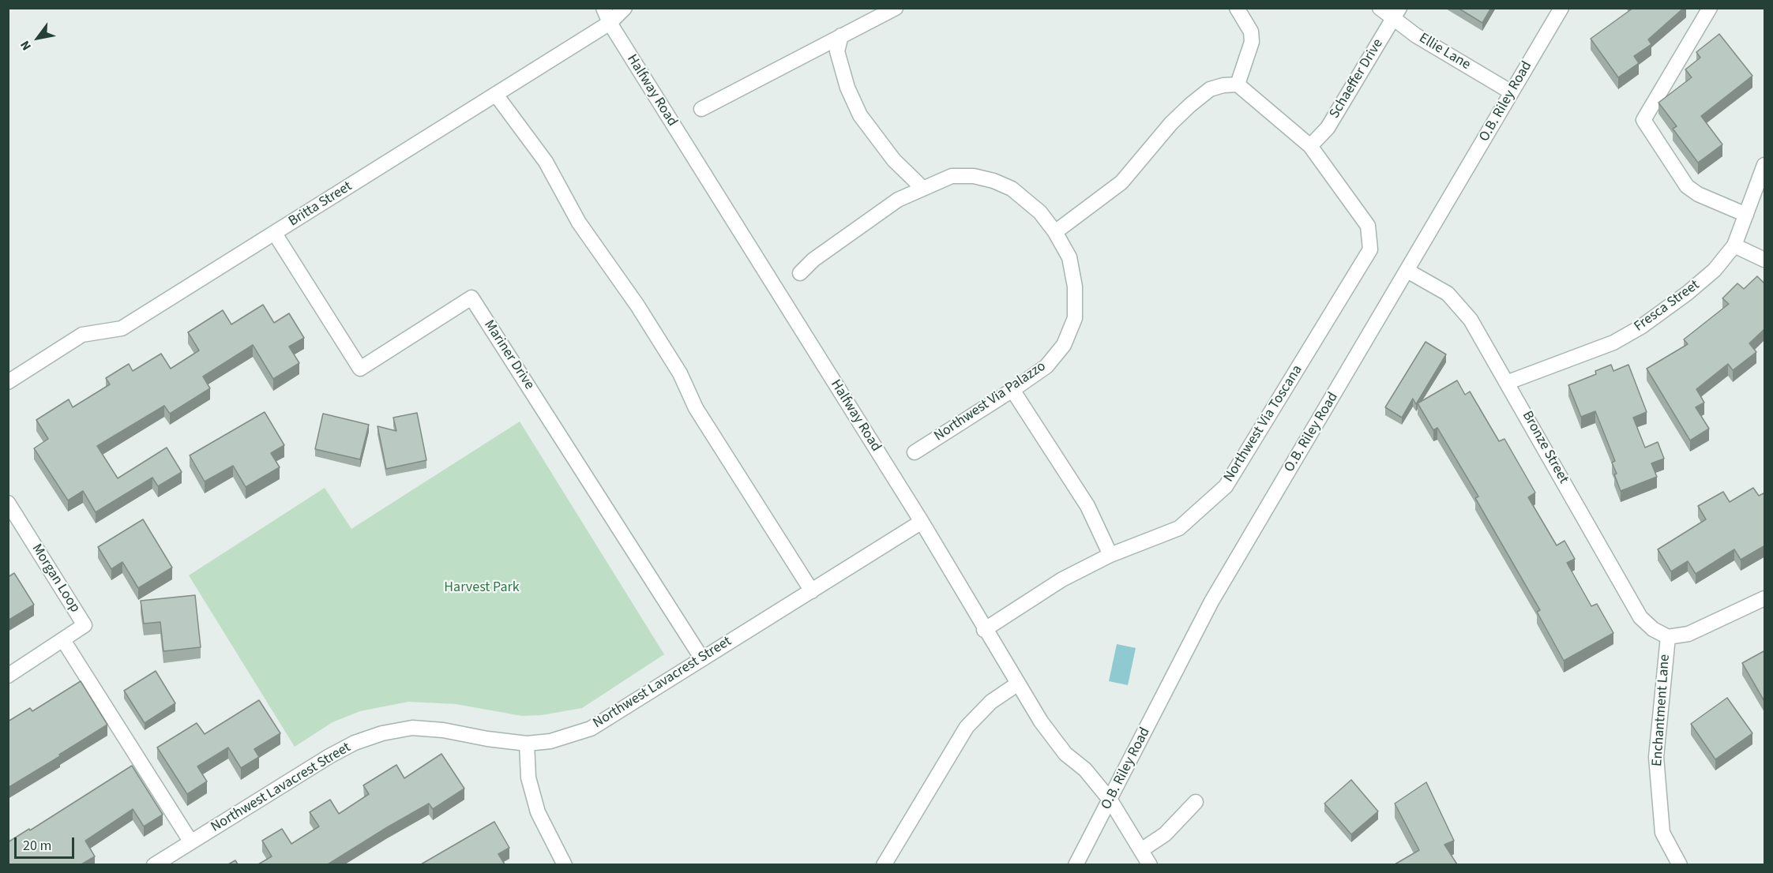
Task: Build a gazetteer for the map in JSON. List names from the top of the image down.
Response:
{
  "streets": {
    "street": [
      "Ellie Lane",
      "Schaeffer Drive",
      "Halfway Road",
      "O.B. Riley Road",
      "Britta Street",
      "Fresca Street",
      "Mariner Drive",
      "Northwest Via Palazzo",
      "Northwest Via Toscana",
      "Bronze Street",
      "Morgan Loop",
      "Northwest Lavacrest Street",
      "Enchantment Lane"
    ]
  },
  "crossings": [
    ["Ellie Lane", "Schaeffer Drive"],
    ["Ellie Lane", "O.B. Riley Road"],
    ["Schaeffer Drive", "Northwest Via Toscana"],
    ["Halfway Road", "O.B. Riley Road"],
    ["Halfway Road", "Britta Street"],
    ["Halfway Road", "Northwest Via Toscana"],
    ["Halfway Road", "Northwest Lavacrest Street"],
    ["O.B. Riley Road", "Bronze Street"],
    ["Britta Street", "Mariner Drive"],
    ["Fresca Street", "Bronze Street"],
    ["Mariner Drive", "Northwest Lavacrest Street"],
    ["Bronze Street", "Enchantment Lane"]
  ],
  "parks": ["Harvest Park"],
  "scale_bar": "20 m",
  "north": "bottom left"
}
